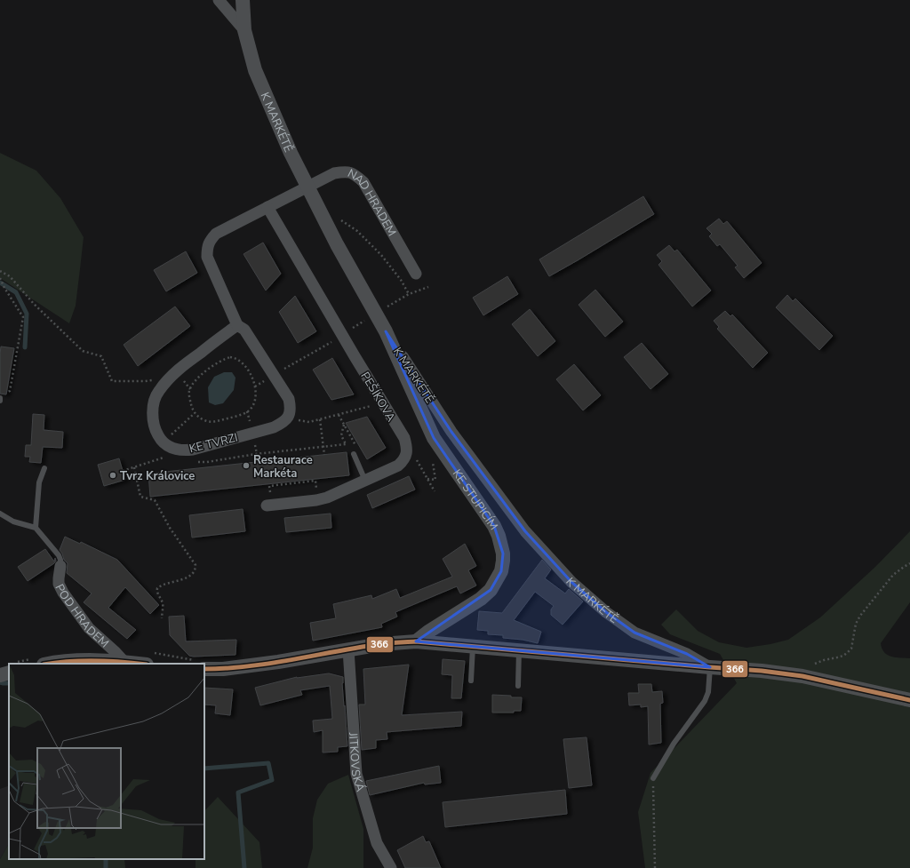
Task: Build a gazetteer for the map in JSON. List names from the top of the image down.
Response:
{
  "streets": {
    "street": [
      "K MARKÉTĚ",
      "NAD HRADEM",
      "PEŠÍKOVA",
      "KE TVRZI",
      "KE STUPICÍM",
      "POD HRADEM",
      "JITKOVSKÁ"
    ]
  },
  "crossings": [
    ["K MARKÉTĚ", "NAD HRADEM"],
    ["K MARKÉTĚ", "KE STUPICÍM"]
  ],
  "places": ["Restaurace Markéta", "Tvrz Královice"],
  "lines": ["transit line 366"]
}
